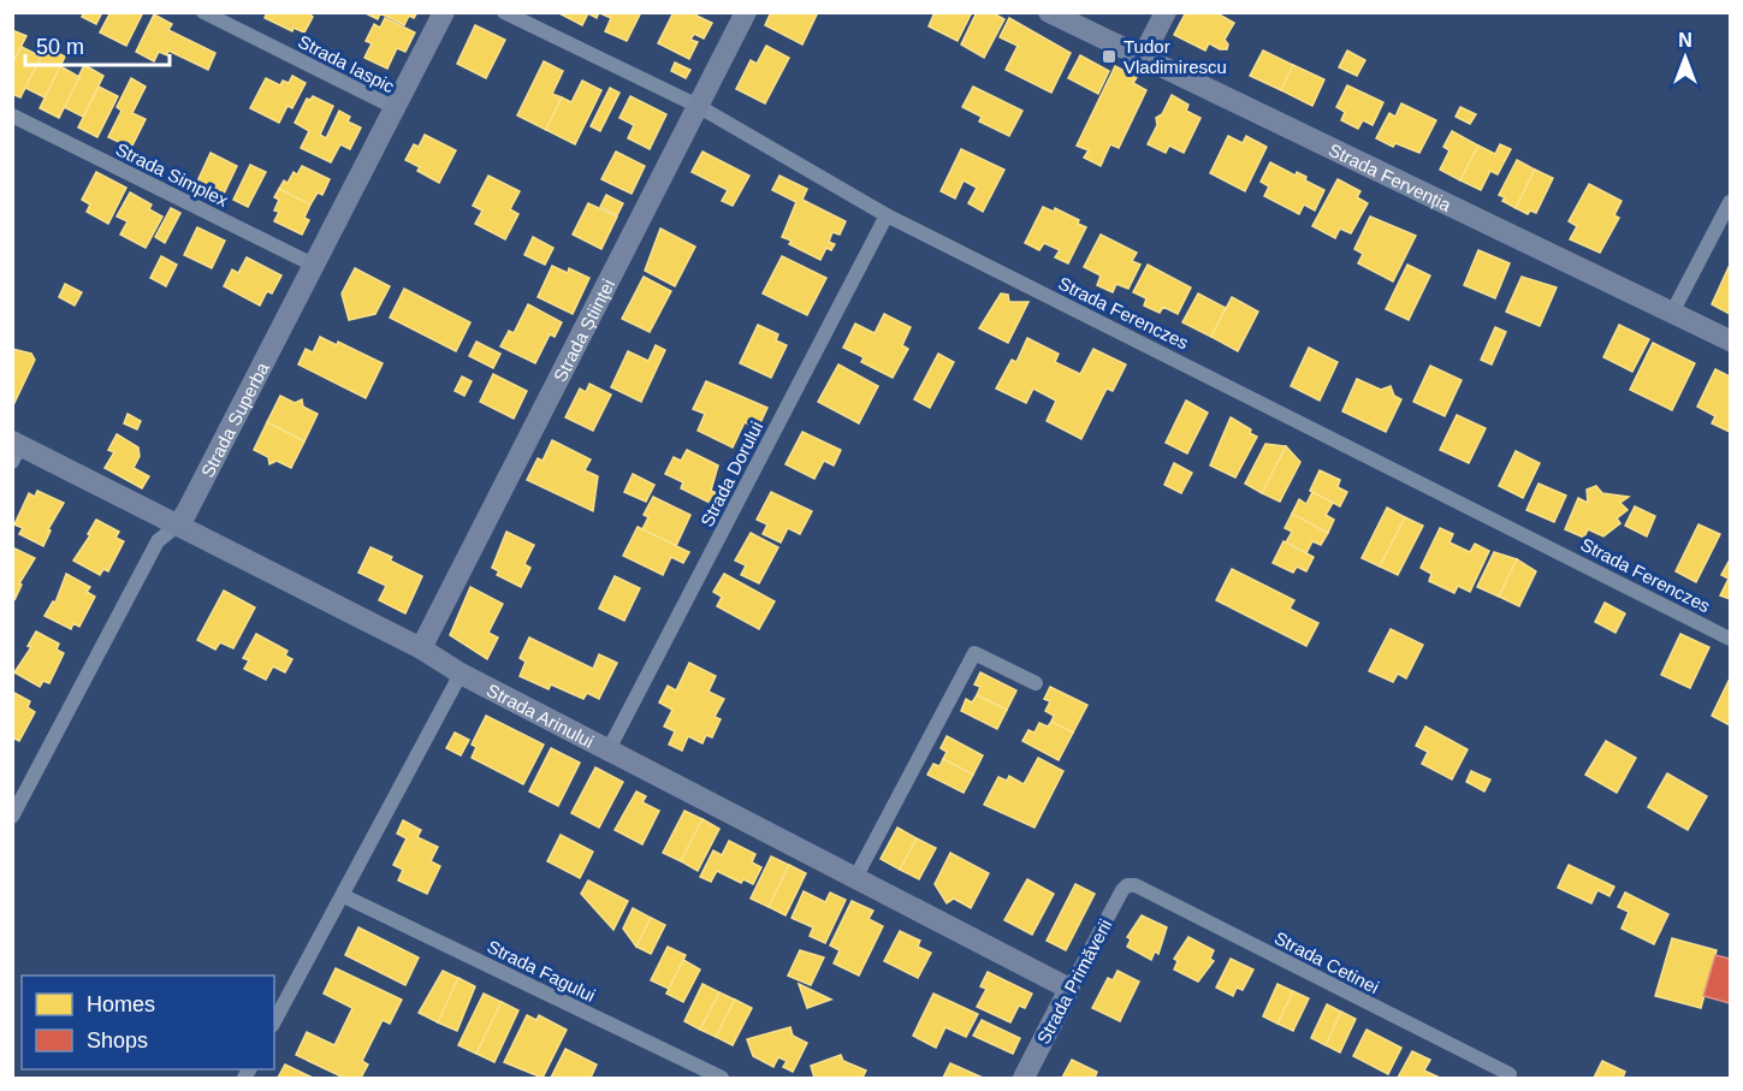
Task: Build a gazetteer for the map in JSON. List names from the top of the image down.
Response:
{
  "streets": {
    "street": [
      "Strada Iaspic",
      "Strada Simplex",
      "Strada Fervenția",
      "Strada Ferenczes",
      "Strada Științei",
      "Strada Superba",
      "Strada Dorului",
      "Strada Arinului",
      "Strada Cetinei",
      "Strada Fagului",
      "Strada Primăverii"
    ]
  },
  "crossings": [
    ["Strada Iaspic", "Strada Superba"],
    ["Strada Simplex", "Strada Superba"],
    ["Strada Ferenczes", "Strada Științei"],
    ["Strada Ferenczes", "Strada Dorului"],
    ["Strada Științei", "Strada Arinului"],
    ["Strada Superba", "Strada Arinului"],
    ["Strada Dorului", "Strada Arinului"],
    ["Strada Arinului", "Strada Primăverii"],
    ["Strada Cetinei", "Strada Primăverii"]
  ],
  "places": {
    "transit": ["Tudor Vladimirescu"]
  },
  "legend": ["Homes", "Shops"],
  "scale_bar": "50 m",
  "north": "top"
}
